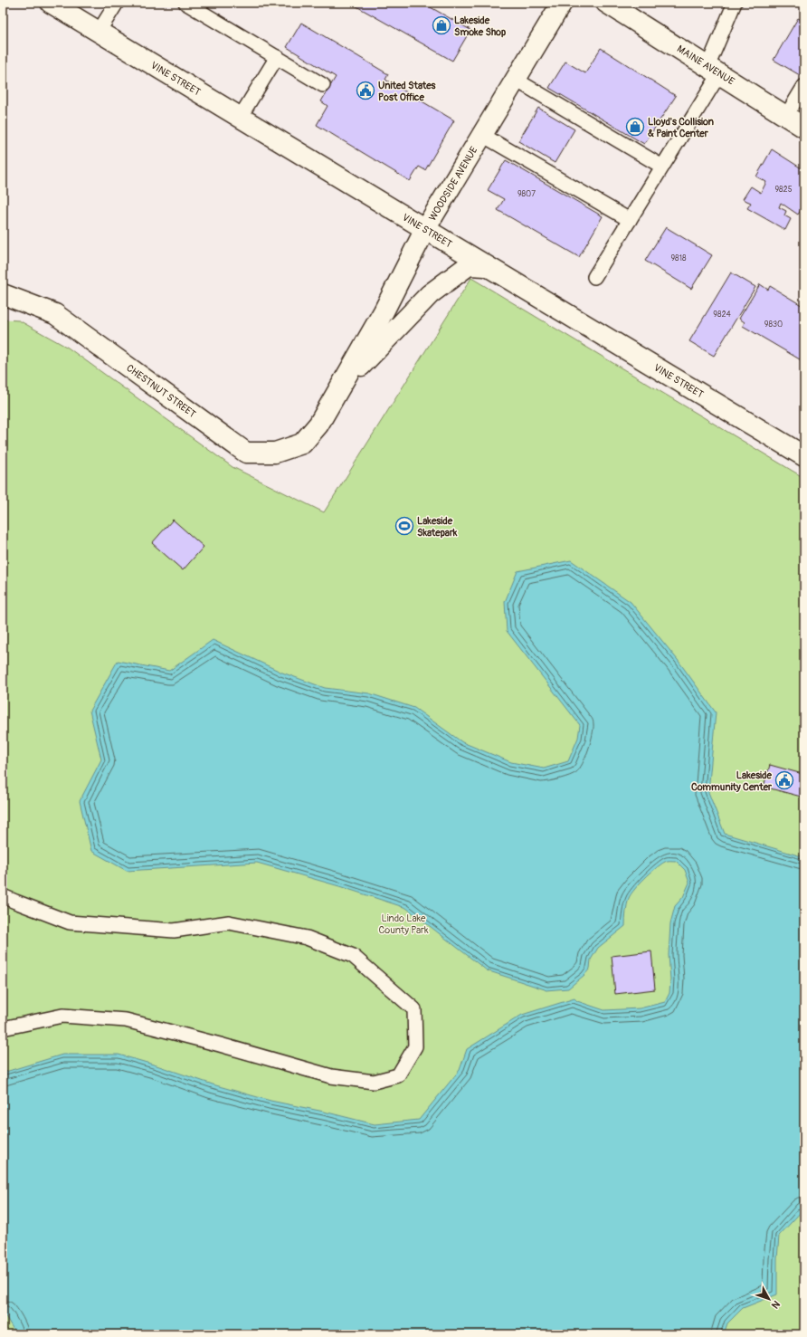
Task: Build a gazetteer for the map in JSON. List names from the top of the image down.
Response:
{
  "streets": {
    "street": [
      "MAINE AVENUE",
      "VINE STREET",
      "WOODSIDE AVENUE",
      "CHESTNUT STREET"
    ]
  },
  "crossings": [
    ["VINE STREET", "WOODSIDE AVENUE"],
    ["WOODSIDE AVENUE", "CHESTNUT STREET"]
  ],
  "parks": ["Lindo Lake County Park"],
  "places": {
    "shop": ["Lakeside Smoke Shop", "Lloyd's Collision & Paint Center"],
    "public building": ["United States Post Office", "Lakeside Community Center"],
    "sports": ["Lakeside Skatepark"]
  },
  "house_numbers": [
    "9825",
    "9807",
    "9818",
    "9824",
    "9830"
  ],
  "north": "bottom right"
}
